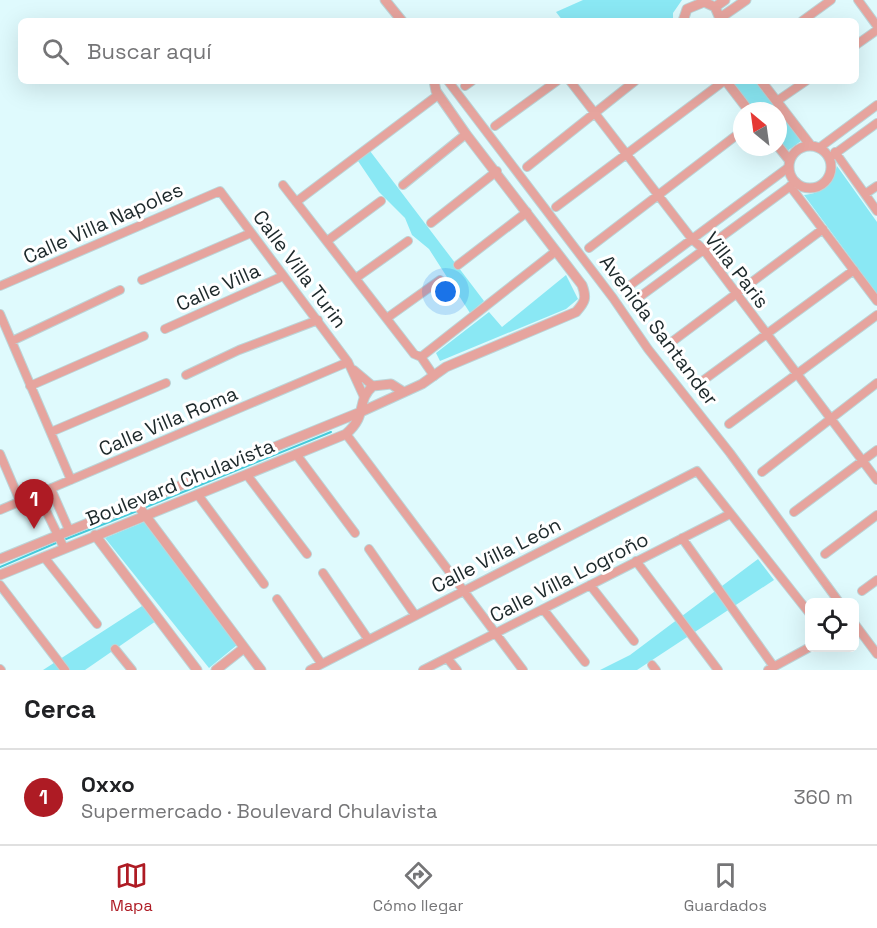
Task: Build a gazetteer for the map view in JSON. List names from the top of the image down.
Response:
{
  "streets": {
    "street": [
      "Calle Villa Napoles",
      "Calle Villa Turin",
      "Villa Paris",
      "Calle Villa",
      "Avenida Santander",
      "Calle Villa Roma",
      "Boulevard Chulavista",
      "Calle Villa León",
      "Calle Villa Logroño"
    ]
  },
  "crossings": [
    ["Calle Villa Napoles", "Calle Villa Turin"],
    ["Calle Villa Turin", "Calle Villa"],
    ["Calle Villa Turin", "Calle Villa Roma"],
    ["Avenida Santander", "Boulevard Chulavista"],
    ["Calle Villa León", "Calle Villa Logroño"]
  ],
  "north": "top left",
  "page": {
    "search": "Buscar aquí",
    "pins": "1",
    "heading": "Cerca",
    "list": [
      {
        "mark": "1",
        "name": "Oxxo",
        "note": "Supermercado · Boulevard Chulavista",
        "value": "360 m"
      }
    ],
    "nav": ["Mapa", "Cómo llegar", "Guardados"]
  }
}
